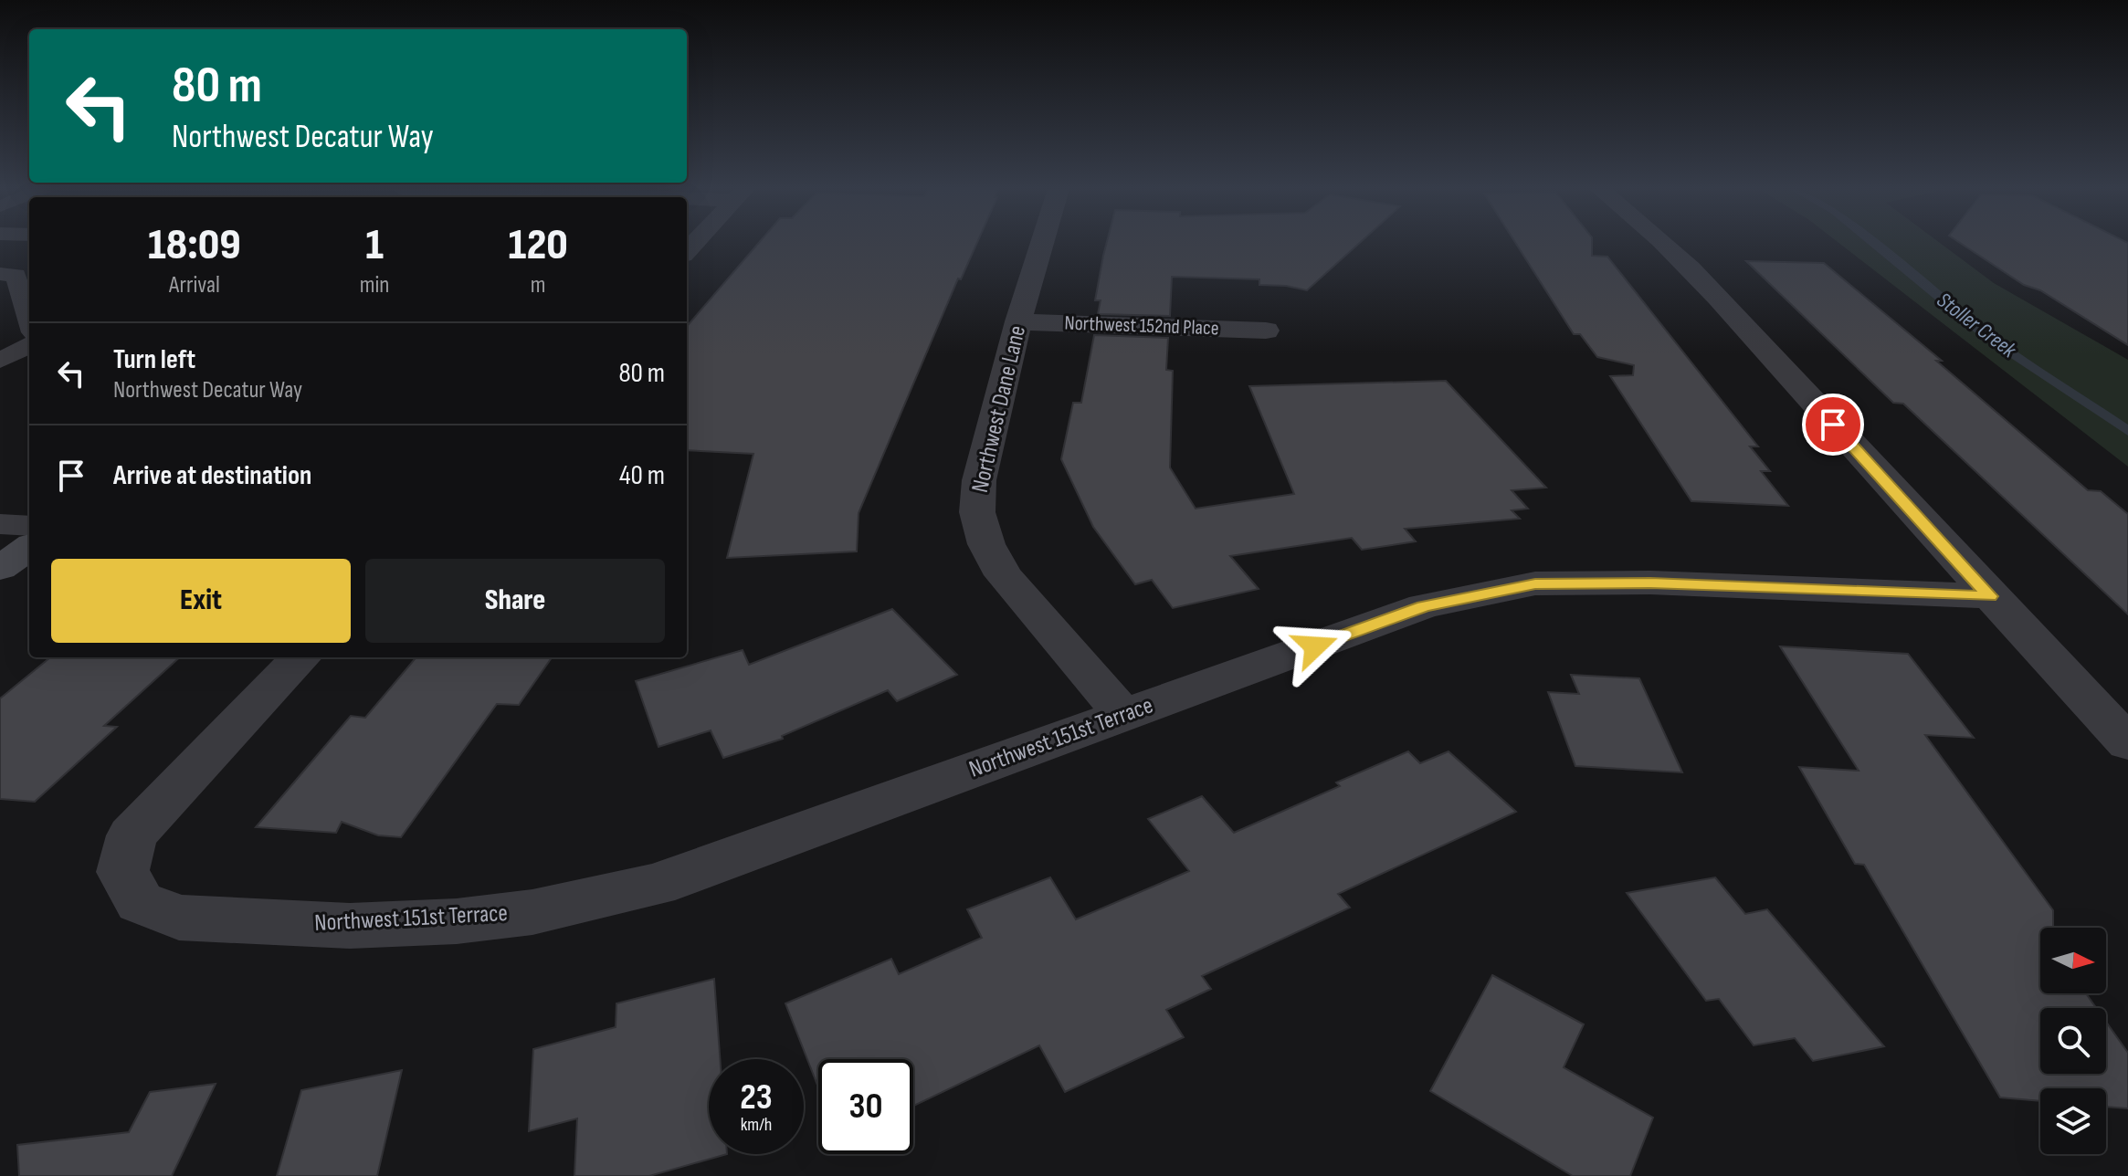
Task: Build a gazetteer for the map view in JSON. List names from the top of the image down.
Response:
{
  "streets": {
    "street": ["Northwest 152nd Place", "Northwest Dane Lane", "Northwest 151st Terrace"]
  },
  "crossings": [
    ["Northwest 152nd Place", "Northwest Dane Lane"],
    ["Northwest Dane Lane", "Northwest 151st Terrace"]
  ],
  "water": ["Stoller Creek"],
  "north": "right",
  "page": {
    "turn": ["80 m", "Northwest Decatur Way"],
    "eta": [
      "18:09",
      "Arrival",
      "1",
      "min",
      "120",
      "m"
    ],
    "list": [
      {
        "name": "Turn left",
        "note": "Northwest Decatur Way",
        "value": "80 m"
      },
      {
        "name": "Arrive at destination",
        "value": "40 m"
      }
    ],
    "buttons": ["Exit", "Share"],
    "speed": "23 km/h",
    "limit": "30"
  }
}
